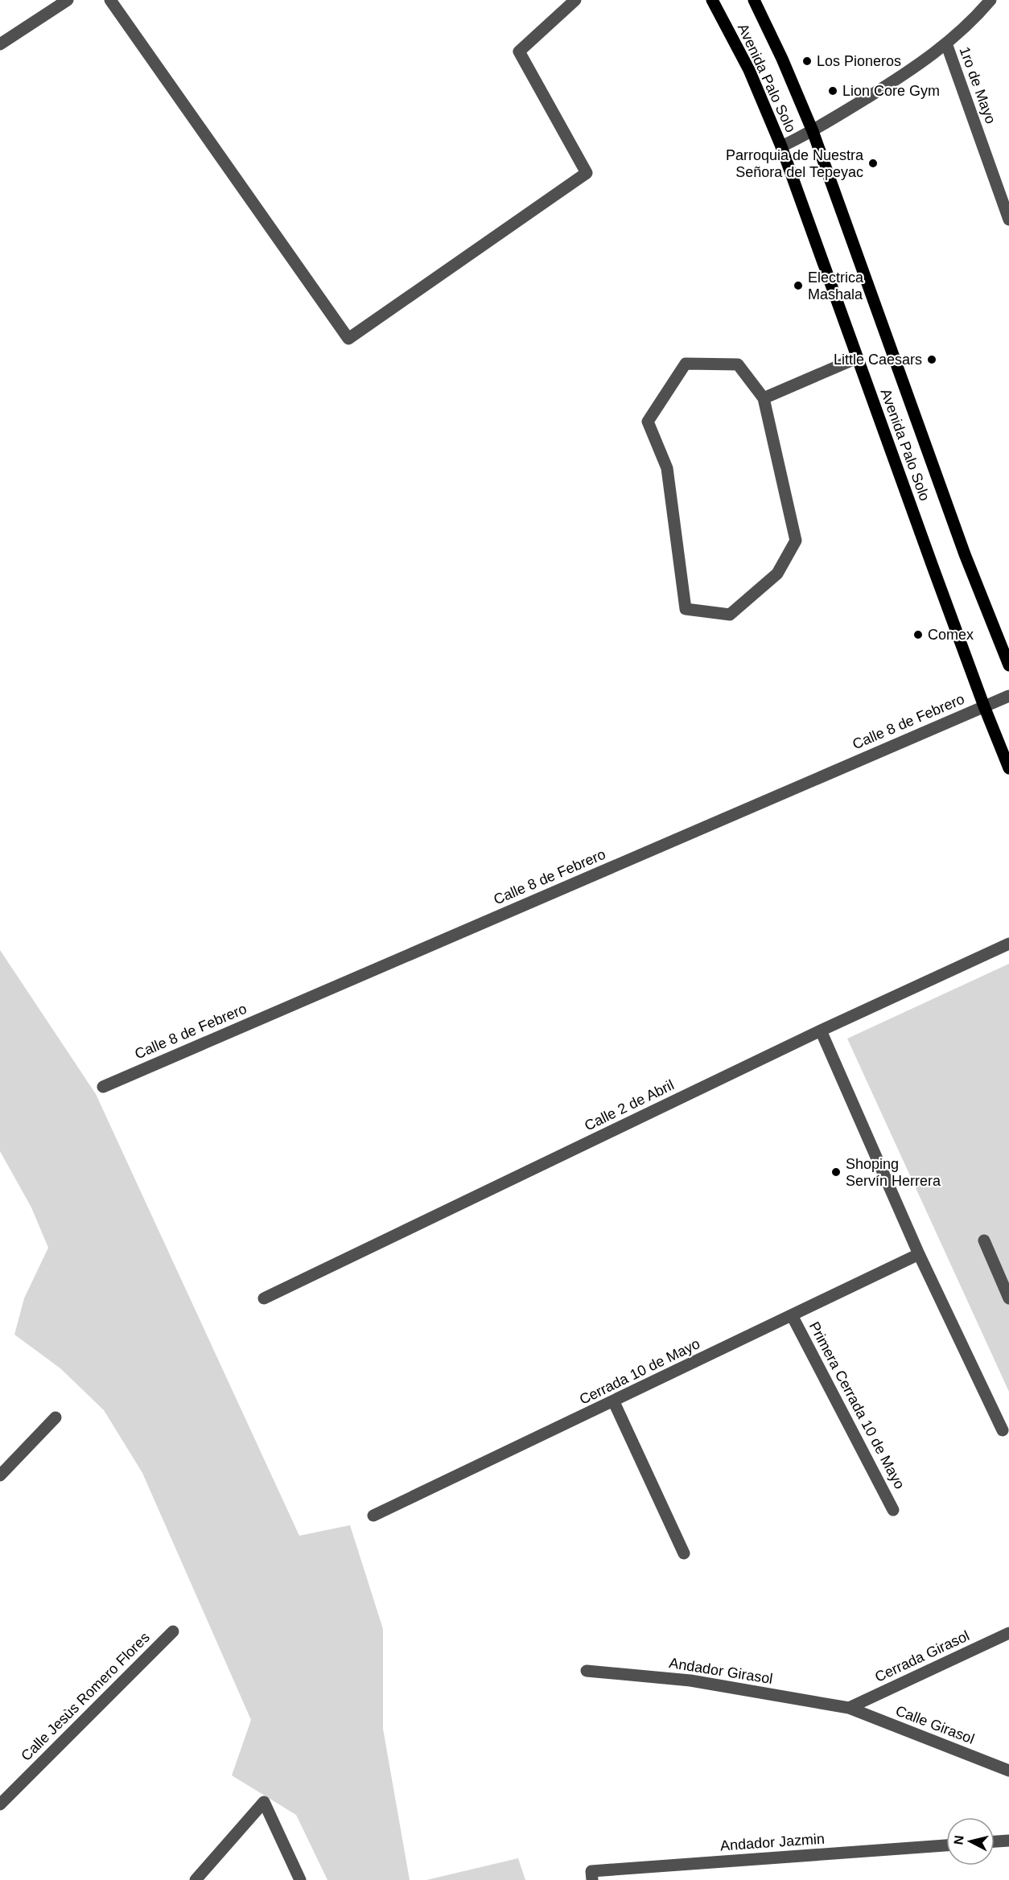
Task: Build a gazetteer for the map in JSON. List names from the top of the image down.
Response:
{
  "streets": {
    "main road": ["Avenida Palo Solo"],
    "street": [
      "1ro de Mayo",
      "Calle 8 de Febrero",
      "Calle 2 de Abril",
      "Cerrada 10 de Mayo",
      "Primera Cerrada 10 de Mayo",
      "Cerrada Girasol",
      "Andador Girasol",
      "Calle Jesùs Romero Flores",
      "Calle Girasol",
      "Andador Jazmin"
    ]
  },
  "crossings": [
    ["Avenida Palo Solo", "Calle 8 de Febrero"],
    ["Cerrada 10 de Mayo", "Primera Cerrada 10 de Mayo"],
    ["Cerrada Girasol", "Andador Girasol"],
    ["Cerrada Girasol", "Calle Girasol"],
    ["Andador Girasol", "Calle Girasol"]
  ],
  "places": [
    "Los Pioneros",
    "Lion Core Gym",
    "Parroquia de Nuestra Señora del Tepeyac",
    "Electrica Mashala",
    "Little Caesars",
    "Comex",
    "Shoping Servín Herrera"
  ],
  "north": "left"
}
